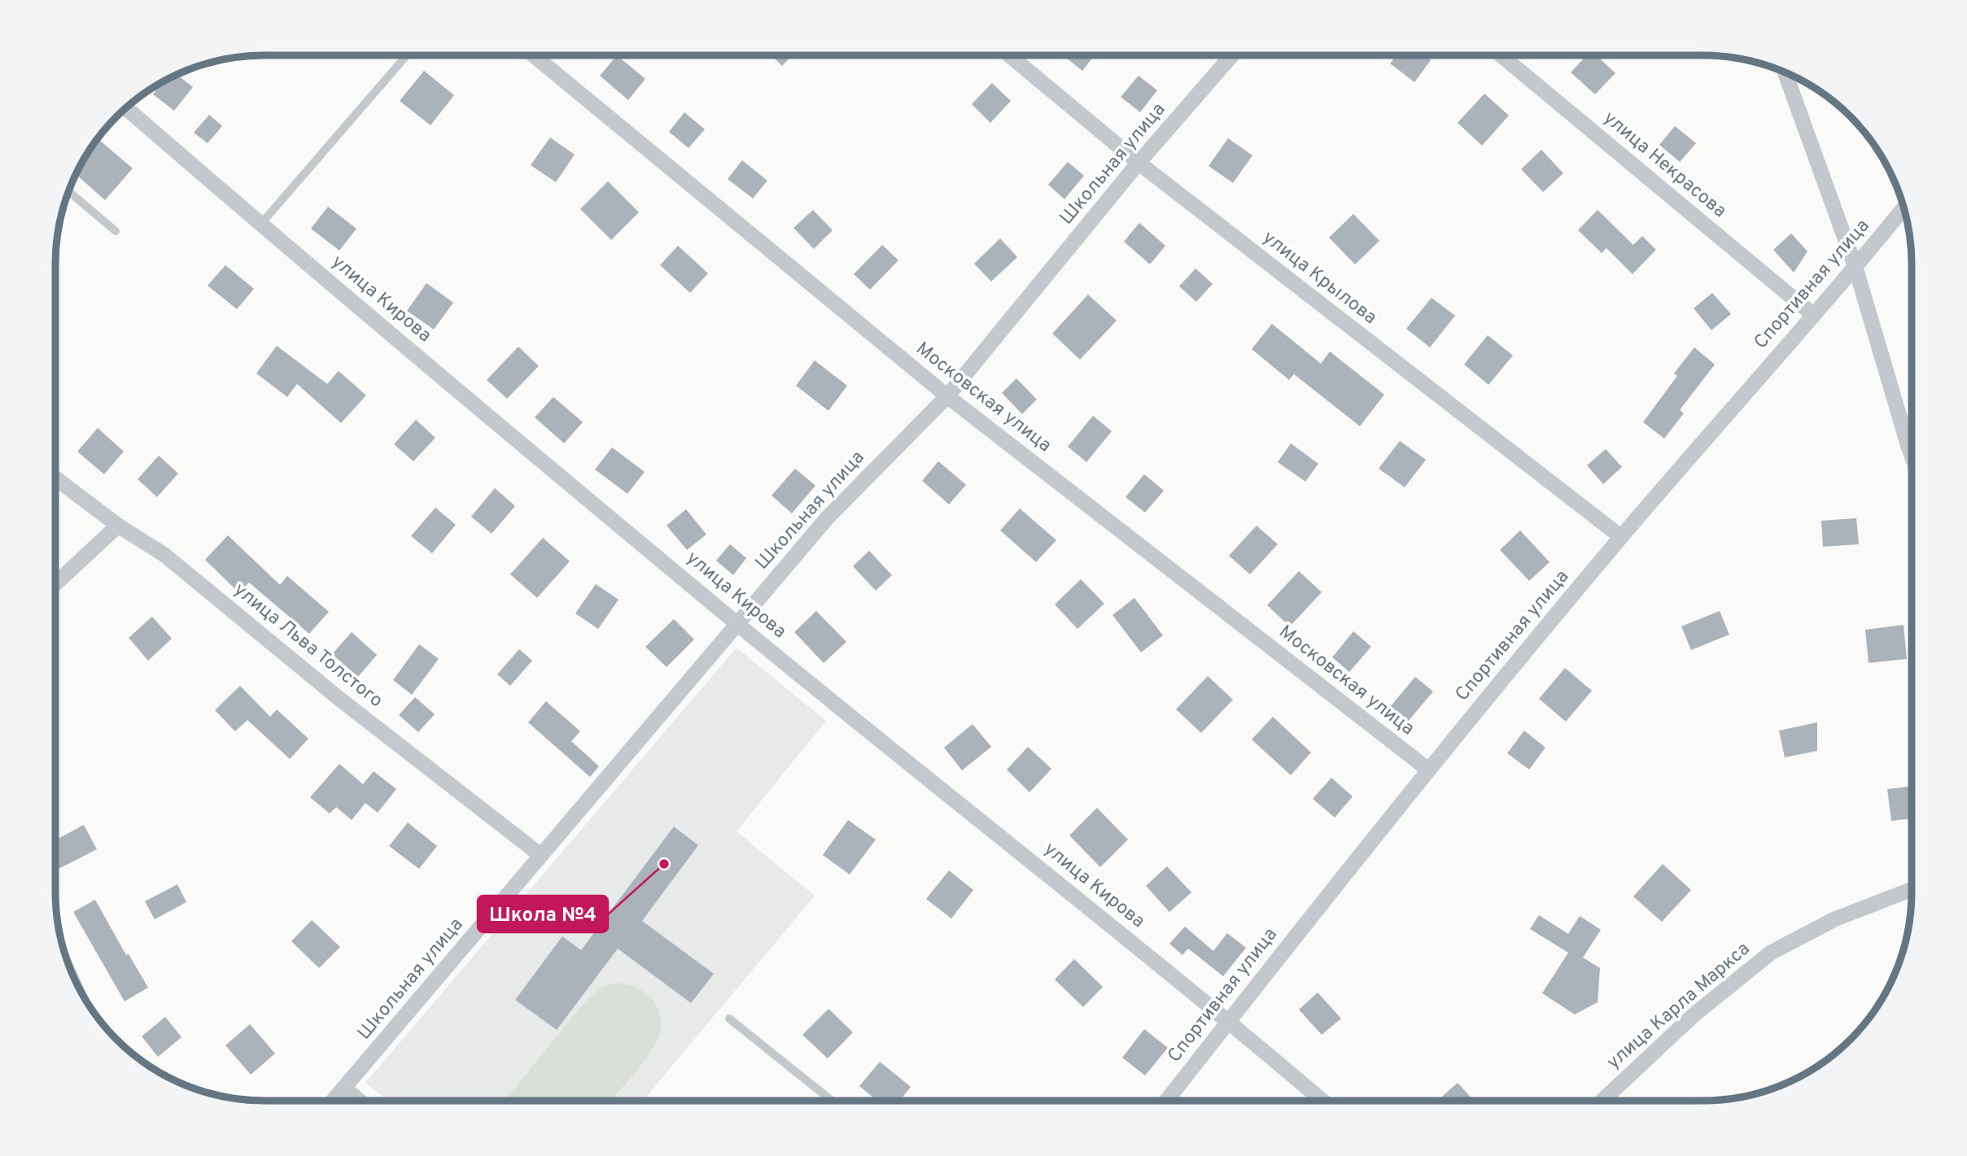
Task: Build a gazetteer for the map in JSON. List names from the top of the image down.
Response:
{
  "streets": {
    "street": [
      "Школьная улица",
      "улица Некрасова",
      "улица Крылова",
      "Спортивная улица",
      "улица Кирова",
      "Московская улица",
      "улица Льва Толстого",
      "улица Карла Маркса"
    ]
  },
  "crossings": [
    ["Школьная улица", "улица Крылова"],
    ["Школьная улица", "улица Кирова"],
    ["Школьная улица", "Московская улица"],
    ["Школьная улица", "улица Льва Толстого"],
    ["улица Некрасова", "Спортивная улица"],
    ["улица Крылова", "Спортивная улица"],
    ["Спортивная улица", "улица Кирова"],
    ["Спортивная улица", "Московская улица"]
  ],
  "places": ["Школа №4"]
}
